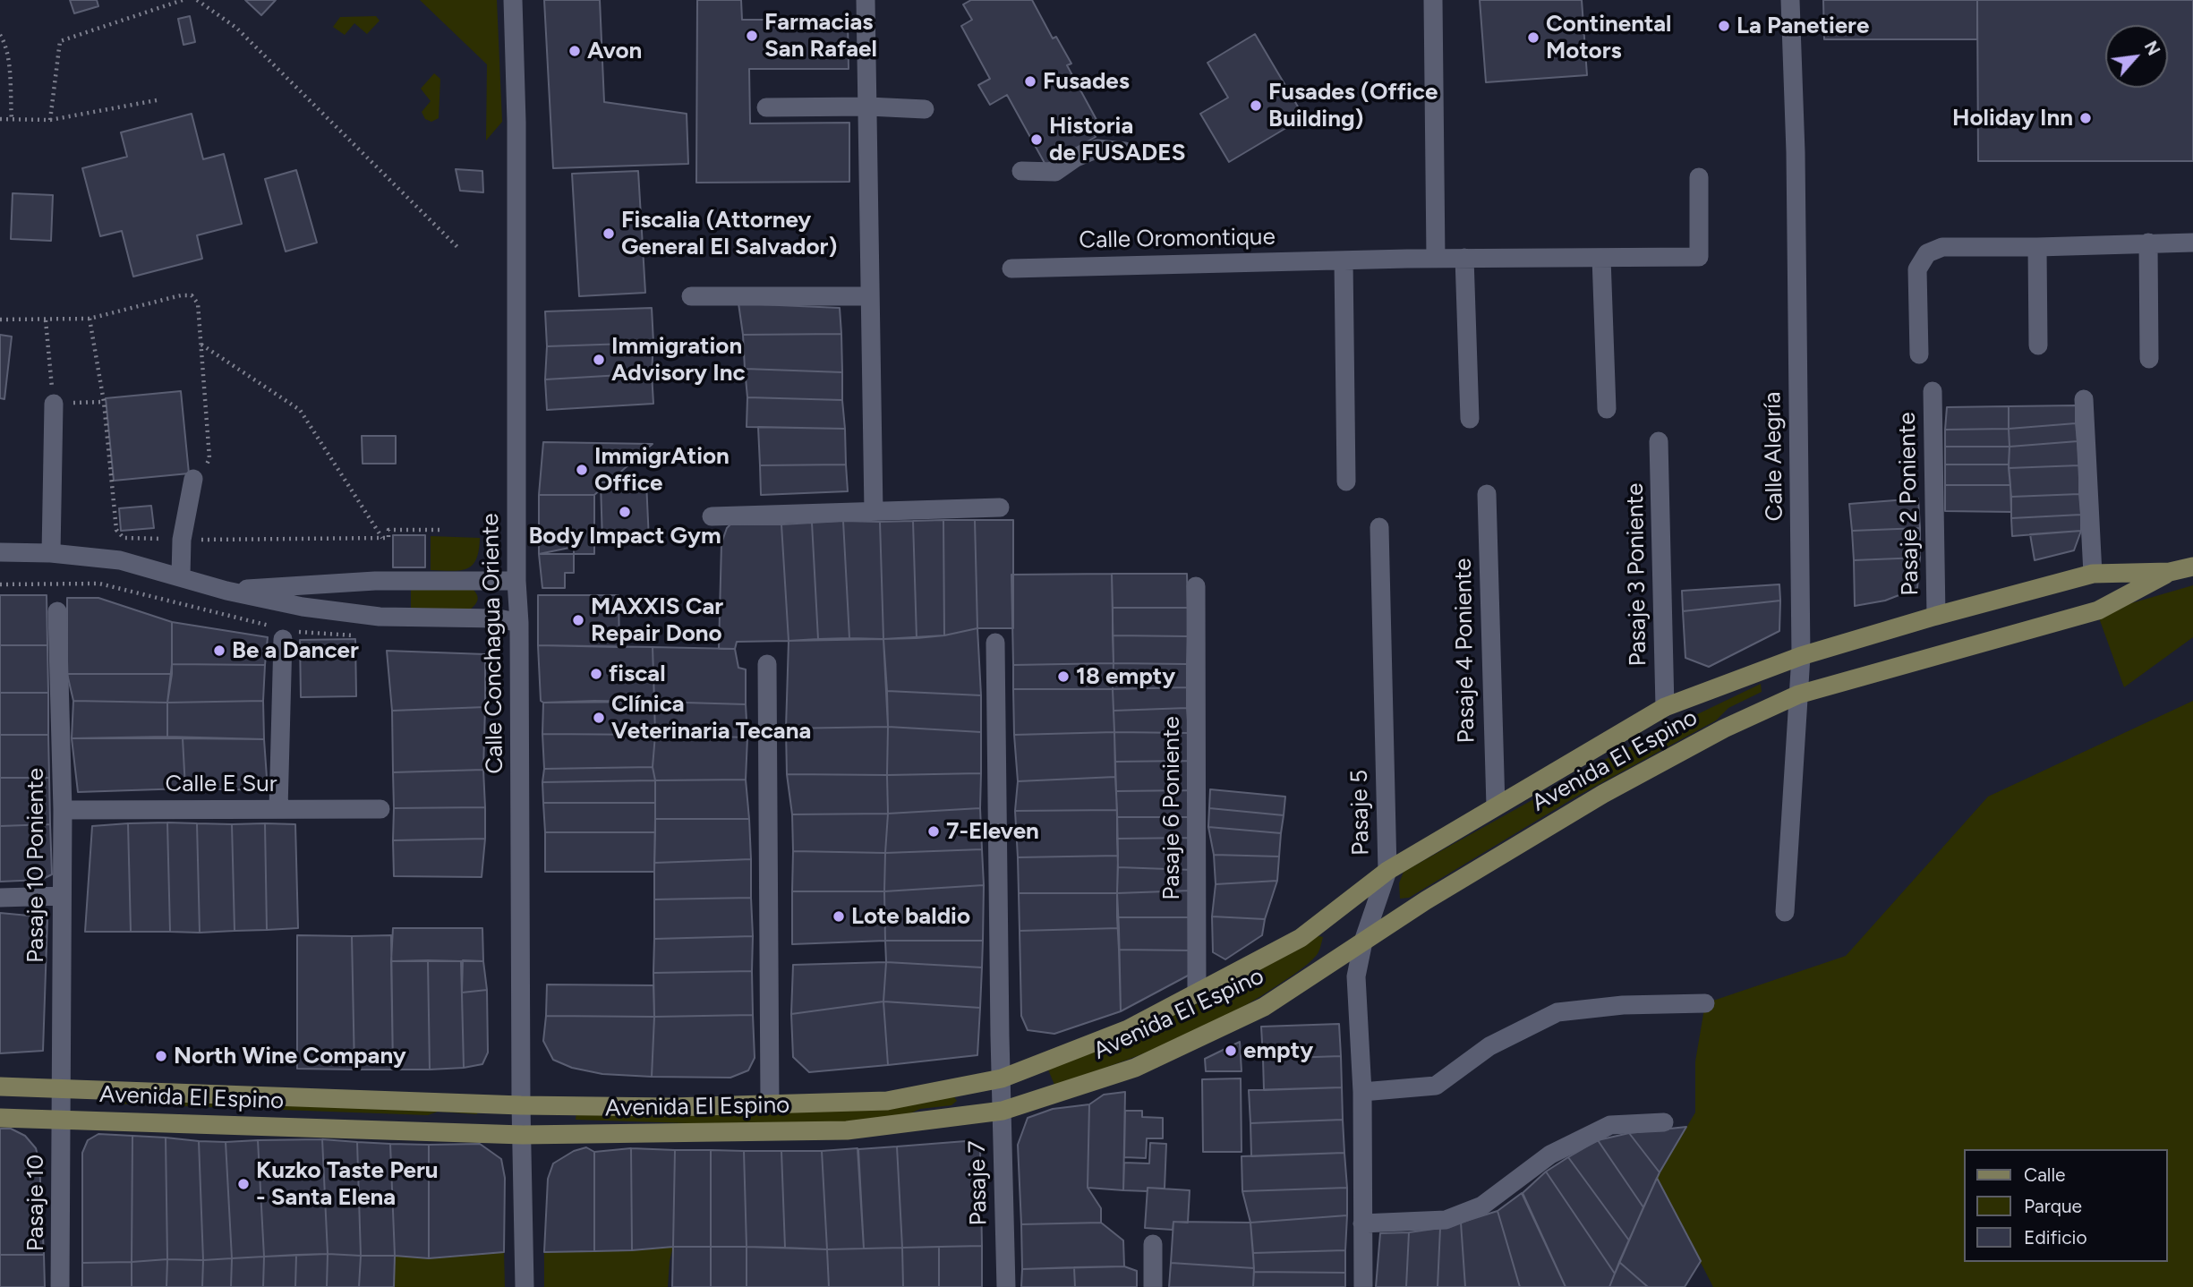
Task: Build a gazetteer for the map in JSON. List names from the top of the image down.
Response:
{
  "streets": {
    "main road": ["Avenida El Espino"],
    "street": [
      "Calle Oromontique",
      "Calle Alegría",
      "Pasaje 2 Poniente",
      "Pasaje 3 Poniente",
      "Calle Conchagua Oriente",
      "Pasaje 4 Poniente",
      "Calle E Sur",
      "Pasaje 6 Poniente",
      "Pasaje 5",
      "Pasaje 10 Poniente",
      "Pasaje 7",
      "Pasaje 10"
    ]
  },
  "crossings": [
    ["Calle Alegría", "Avenida El Espino"],
    ["Pasaje 2 Poniente", "Avenida El Espino"],
    ["Pasaje 3 Poniente", "Avenida El Espino"],
    ["Calle Conchagua Oriente", "Avenida El Espino"],
    ["Pasaje 4 Poniente", "Avenida El Espino"],
    ["Avenida El Espino", "Pasaje 6 Poniente"],
    ["Avenida El Espino", "Pasaje 5"],
    ["Avenida El Espino", "Pasaje 10 Poniente"],
    ["Avenida El Espino", "Pasaje 7"],
    ["Avenida El Espino", "Pasaje 10"],
    ["Calle E Sur", "Pasaje 10 Poniente"],
    ["Pasaje 10 Poniente", "Pasaje 10"]
  ],
  "places": [
    "La Panetiere",
    "Farmacias San Rafael",
    "Continental Motors",
    "Avon",
    "Fusades",
    "Fusades (Office Building)",
    "Holiday Inn",
    "Historia de FUSADES",
    "Fiscalia (Attorney General El Salvador)",
    "Immigration Advisory Inc",
    "ImmigrAtion Office",
    "Body Impact Gym",
    "MAXXIS Car Repair Dono",
    "Be a Dancer",
    "fiscal",
    "18 empty",
    "Clínica Veterinaria Tecana",
    "7-Eleven",
    "Lote baldio",
    "empty",
    "North Wine Company",
    "Kuzko Taste Peru - Santa Elena"
  ],
  "legend": ["Calle", "Parque", "Edificio"],
  "north": "top right"
}
